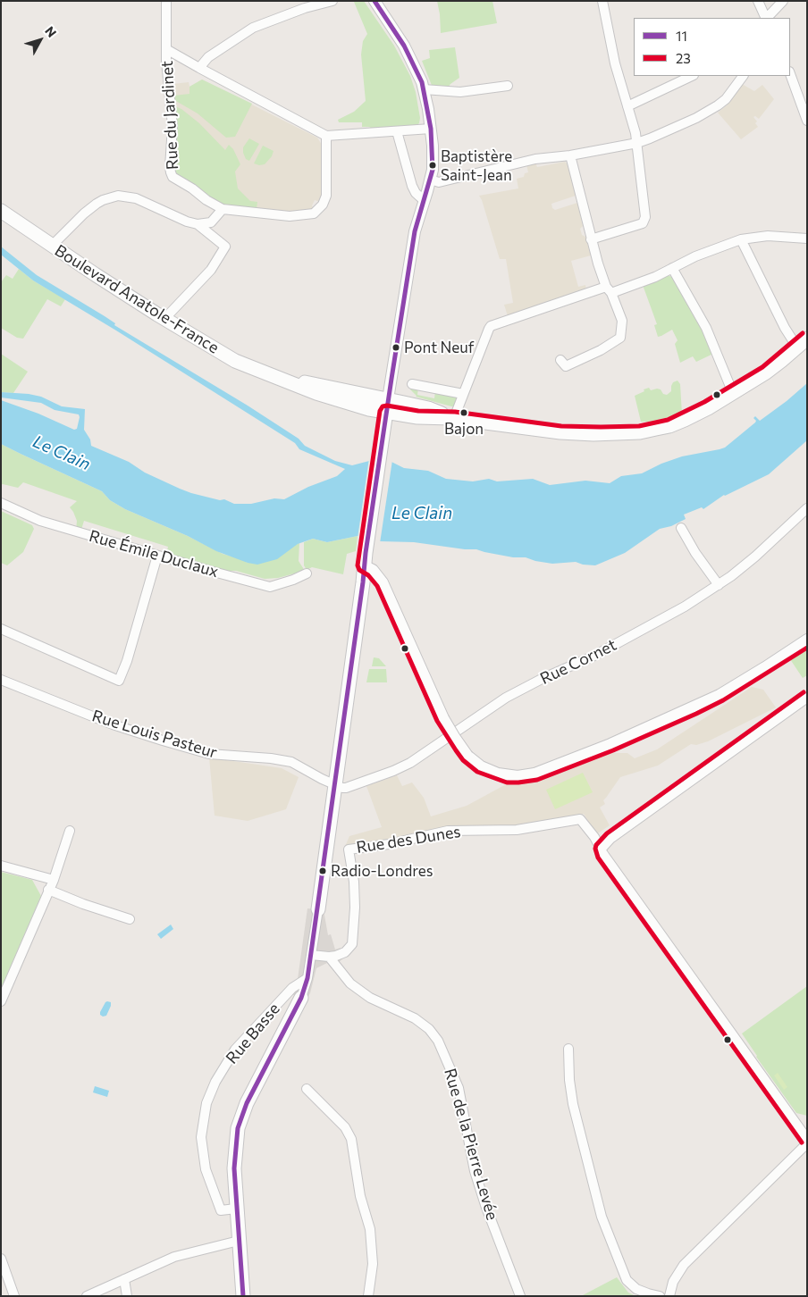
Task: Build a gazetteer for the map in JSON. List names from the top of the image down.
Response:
{
  "streets": {
    "main road": ["Boulevard Anatole-France"],
    "street": [
      "Rue du Jardinet",
      "Rue Émile Duclaux",
      "Rue Cornet",
      "Rue Louis Pasteur",
      "Rue des Dunes",
      "Rue Basse",
      "Rue de la Pierre Levée"
    ]
  },
  "crossings": [
    ["Rue Cornet", "Rue Louis Pasteur"],
    ["Rue des Dunes", "Rue de la Pierre Levée"]
  ],
  "water": ["Le Clain"],
  "places": [
    "Baptistère Saint-Jean",
    "Pont Neuf",
    "Bajon",
    "Radio-Londres"
  ],
  "lines": ["transit line 11", "transit line 23"],
  "legend": ["11", "23"],
  "north": "top right"
}
